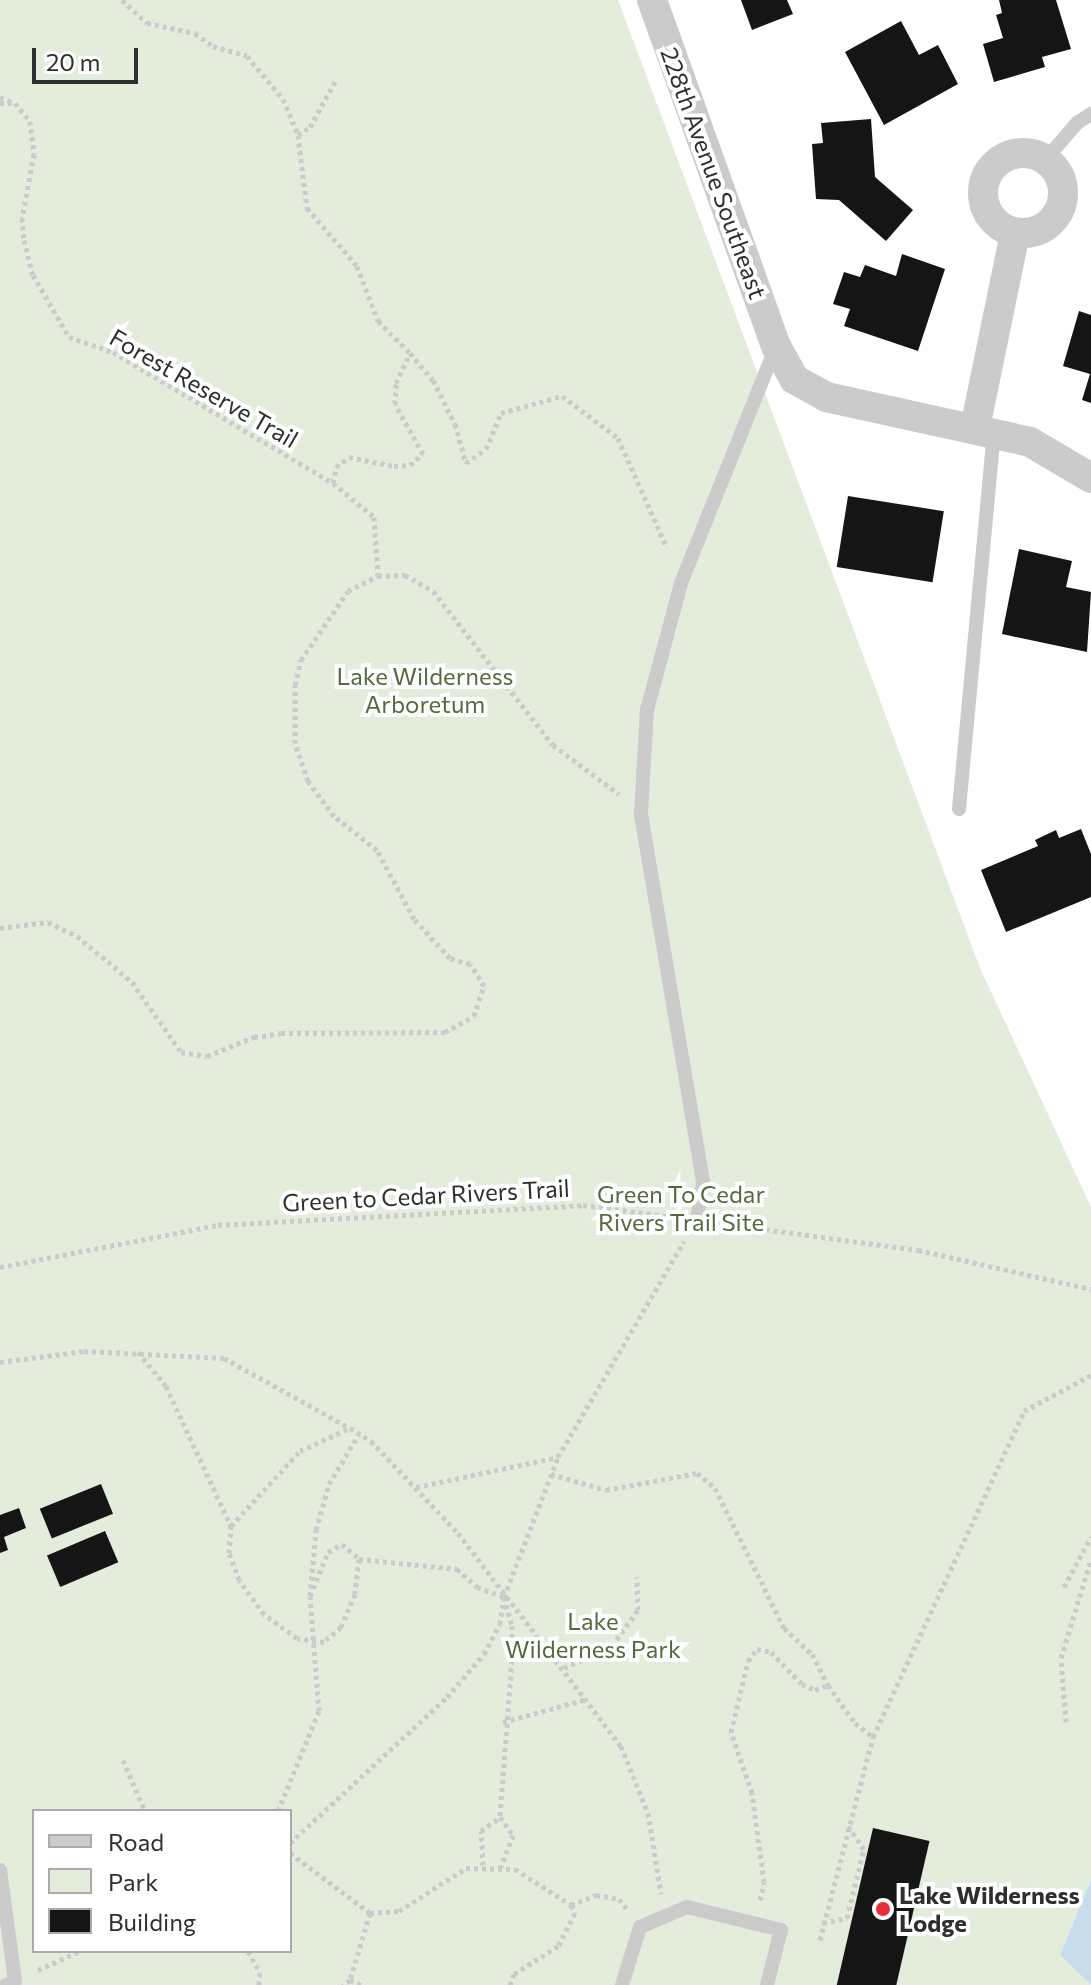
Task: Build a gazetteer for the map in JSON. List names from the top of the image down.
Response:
{
  "streets": {
    "street": ["228th Avenue Southeast"],
    "path": ["Forest Reserve Trail", "Green to Cedar Rivers Trail"]
  },
  "parks": ["Lake Wilderness Arboretum", "Green To Cedar Rivers Trail Site", "Lake Wilderness Park"],
  "places": ["Lake Wilderness Lodge"],
  "legend": ["Road", "Park", "Building"],
  "scale_bar": "20 m"
}
